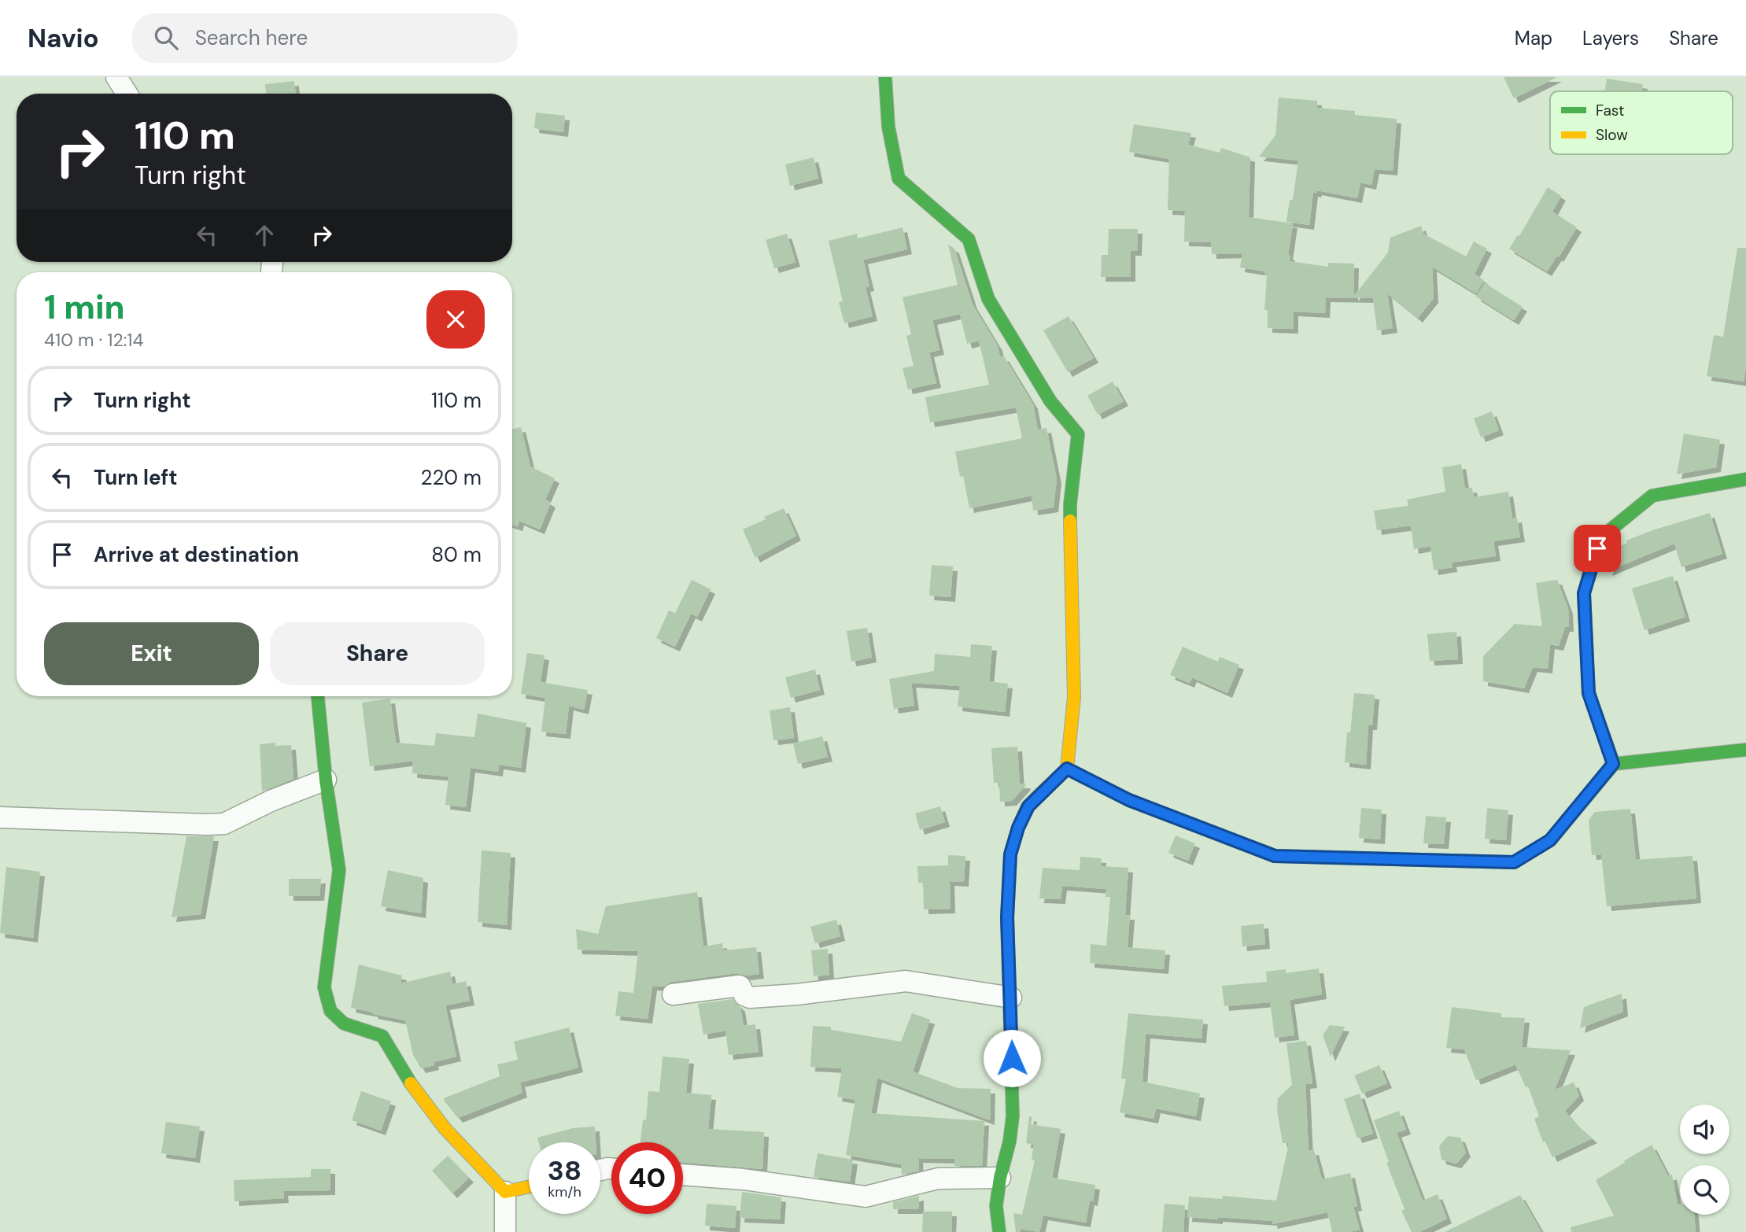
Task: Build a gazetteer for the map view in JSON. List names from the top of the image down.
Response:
{
  "legend": ["Fast", "Slow"],
  "page": {
    "header": "Navio",
    "search": "Search here",
    "nav": ["Map", "Layers", "Share"],
    "turn": ["110 m", "Turn right"],
    "heading": ["1 min", "410 m · 12:14"],
    "list": [
      {
        "name": "Turn right",
        "value": "110 m"
      },
      {
        "name": "Turn left",
        "value": "220 m"
      },
      {
        "name": "Arrive at destination",
        "value": "80 m"
      }
    ],
    "buttons": ["Exit", "Share"],
    "speed": "38 km/h",
    "limit": "40"
  }
}
